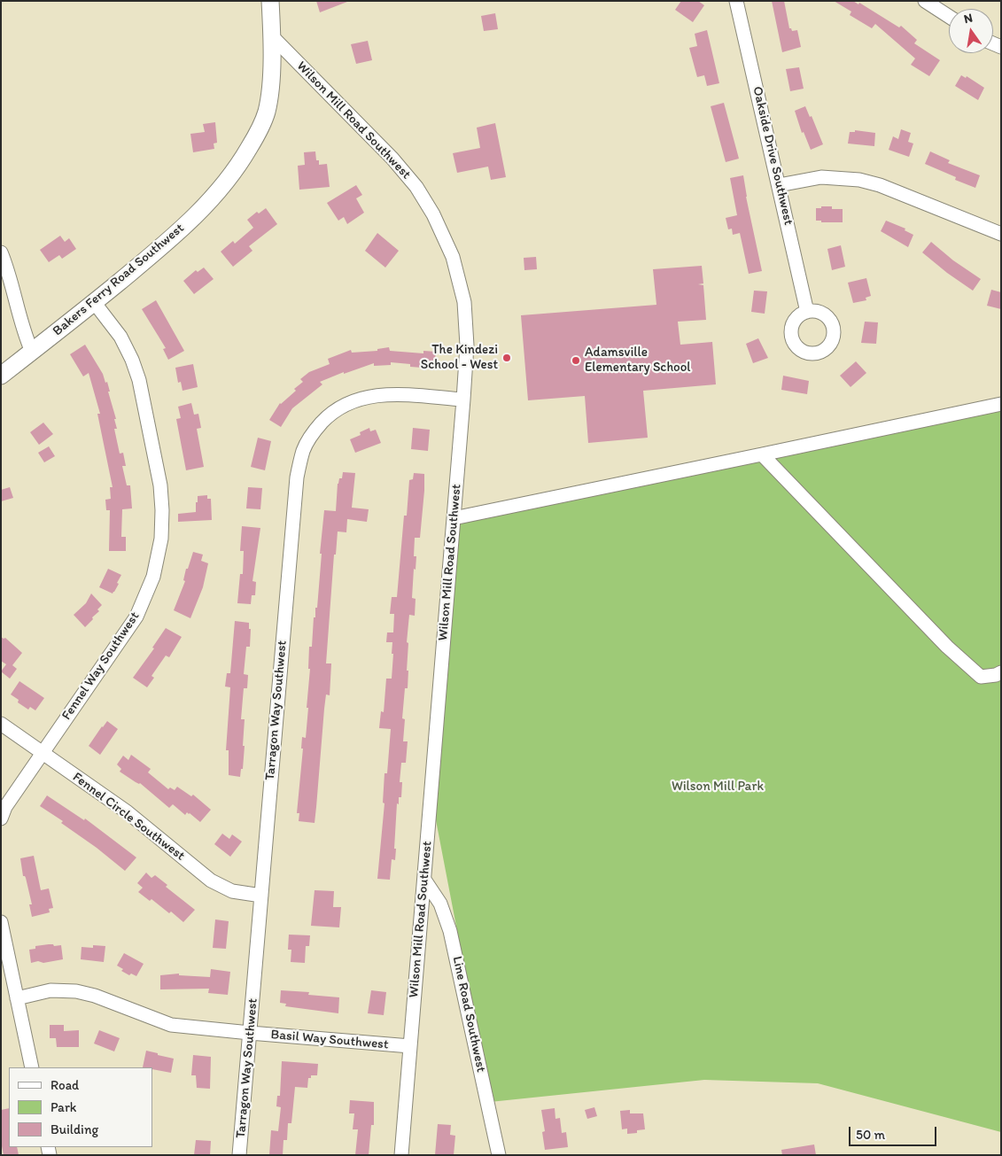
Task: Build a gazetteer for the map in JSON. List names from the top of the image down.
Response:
{
  "streets": {
    "street": [
      "Wilson Mill Road Southwest",
      "Oakside Drive Southwest",
      "Bakers Ferry Road Southwest",
      "Fennel Way Southwest",
      "Tarragon Way Southwest",
      "Fennel Circle Southwest",
      "Line Road Southwest",
      "Basil Way Southwest"
    ]
  },
  "crossings": [
    ["Wilson Mill Road Southwest", "Bakers Ferry Road Southwest"],
    ["Wilson Mill Road Southwest", "Tarragon Way Southwest"],
    ["Wilson Mill Road Southwest", "Line Road Southwest"],
    ["Wilson Mill Road Southwest", "Basil Way Southwest"],
    ["Bakers Ferry Road Southwest", "Fennel Way Southwest"],
    ["Fennel Way Southwest", "Fennel Circle Southwest"],
    ["Tarragon Way Southwest", "Fennel Circle Southwest"],
    ["Tarragon Way Southwest", "Basil Way Southwest"]
  ],
  "parks": ["Wilson Mill Park"],
  "places": ["The Kindezi School - West", "Adamsville Elementary School"],
  "legend": ["Road", "Park", "Building"],
  "scale_bar": "50 m",
  "north": "top"
}
